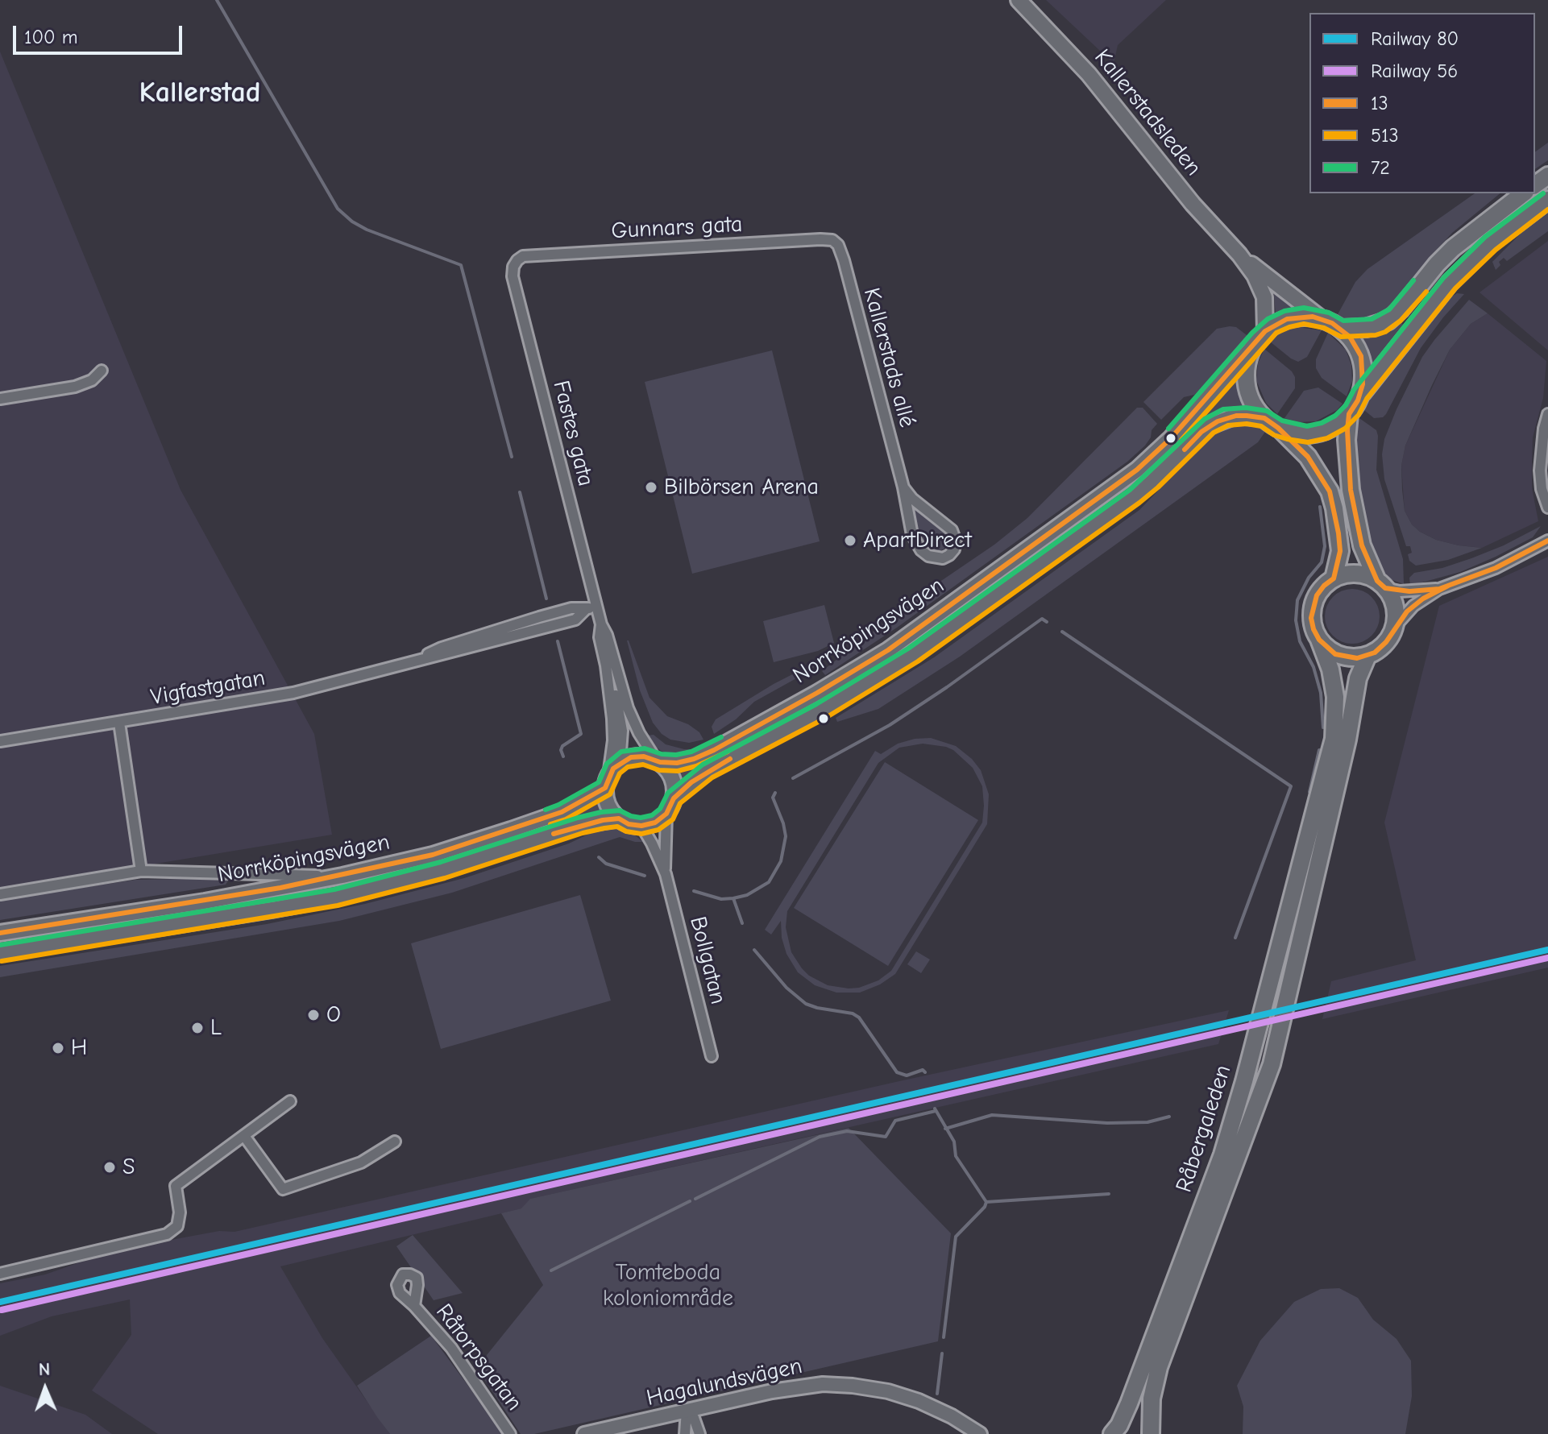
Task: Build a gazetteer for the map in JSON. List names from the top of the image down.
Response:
{
  "streets": {
    "main road": ["Kallerstadsleden", "Norrköpingsvägen", "Råbergaleden"],
    "street": [
      "Gunnars gata",
      "Kallerstads allé",
      "Fastes gata",
      "Vigfastgatan",
      "Bollgatan",
      "Råtorpsgatan",
      "Hagalundsvägen"
    ]
  },
  "crossings": [
    ["Kallerstadsleden", "Norrköpingsvägen"],
    ["Gunnars gata", "Kallerstads allé"],
    ["Gunnars gata", "Fastes gata"],
    ["Fastes gata", "Norrköpingsvägen"],
    ["Fastes gata", "Vigfastgatan"],
    ["Fastes gata", "Bollgatan"],
    ["Norrköpingsvägen", "Bollgatan"]
  ],
  "districts": ["Kallerstad"],
  "parks": ["Tomteboda koloniområde"],
  "places": [
    "Bilbörsen Arena",
    "ApartDirect",
    "O",
    "L",
    "H",
    "S"
  ],
  "lines": [
    "transit line 72",
    "transit line 513",
    "transit line 13",
    "rail line 80",
    "rail line 56"
  ],
  "legend": [
    "Railway 80",
    "Railway 56",
    "13",
    "513",
    "72"
  ],
  "scale_bar": "100 m",
  "north": "top"
}
